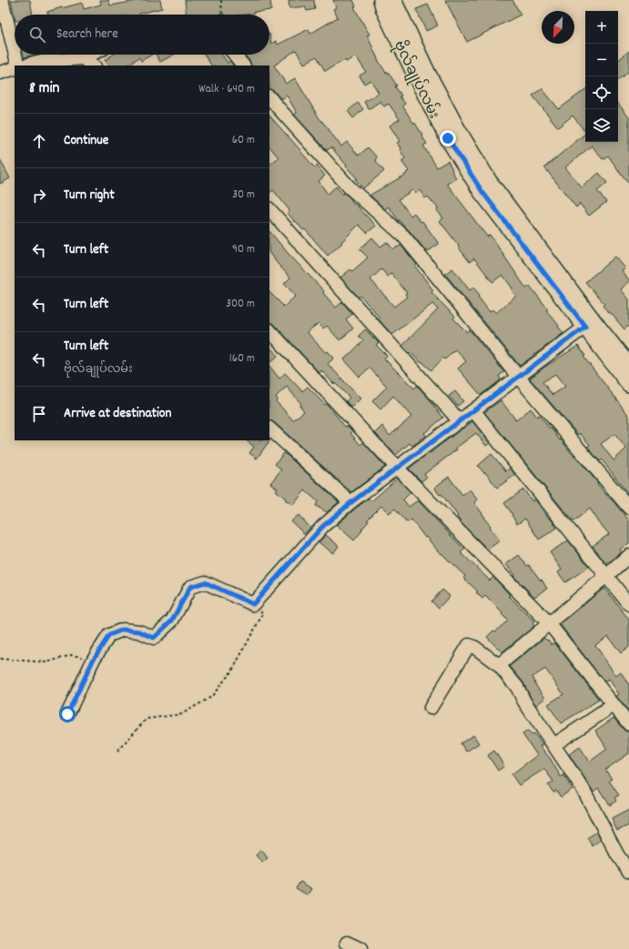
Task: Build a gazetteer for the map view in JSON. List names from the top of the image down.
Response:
{
  "streets": {
    "main road": ["ဗိုလ်ချုပ်လမ်း"]
  },
  "north": "bottom left",
  "page": {
    "map_buttons": ["+", "−"],
    "search": "Search here",
    "heading": ["8 min", "Walk · 640 m"],
    "list": [
      ["Continue", "60 m"],
      ["Turn right", "30 m"],
      ["Turn left", "90 m"],
      ["Turn left", "300 m"],
      ["Turn left", "ဗိုလ်ချုပ်လမ်း", "160 m"],
      "Arrive at destination"
    ]
  }
}
